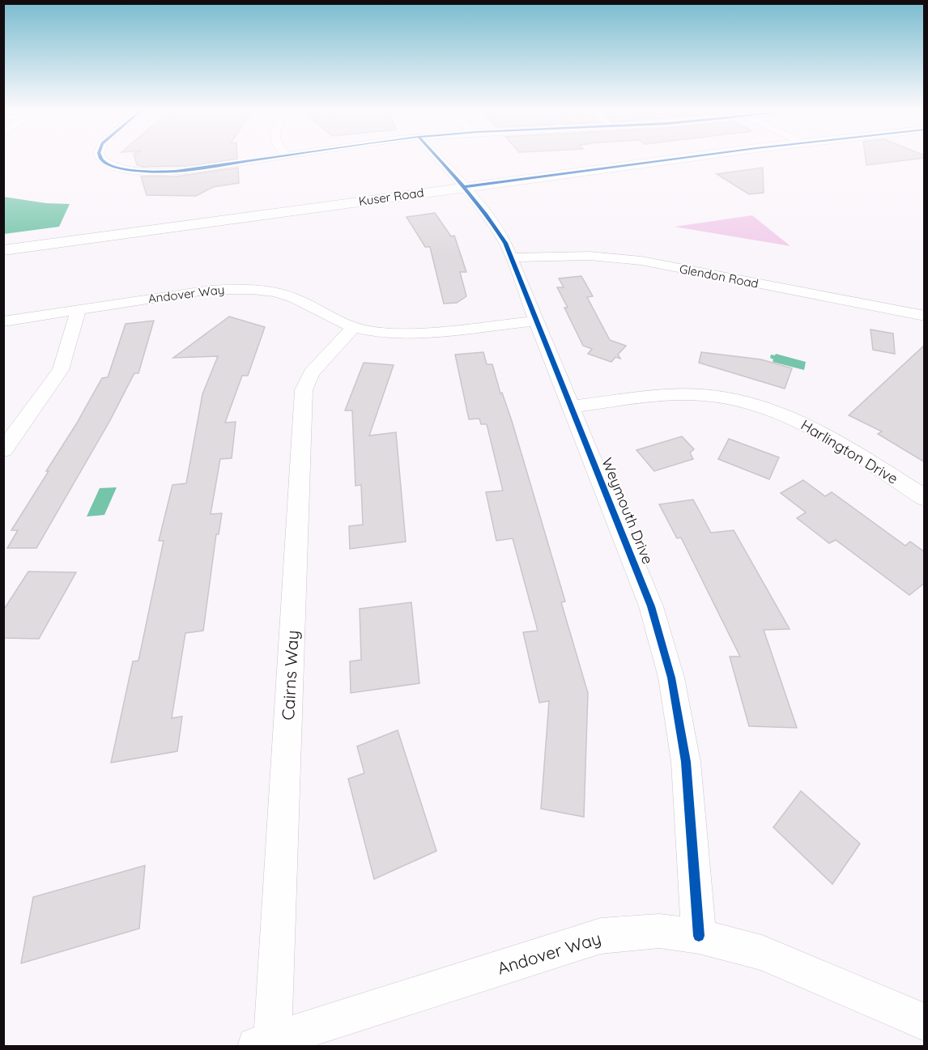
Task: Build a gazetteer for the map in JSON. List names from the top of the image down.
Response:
{
  "streets": {
    "street": [
      "Kuser Road",
      "Glendon Road",
      "Andover Way",
      "Harlington Drive",
      "Weymouth Drive",
      "Cairns Way"
    ]
  },
  "crossings": [
    ["Kuser Road", "Weymouth Drive"],
    ["Glendon Road", "Weymouth Drive"],
    ["Andover Way", "Weymouth Drive"],
    ["Andover Way", "Cairns Way"],
    ["Harlington Drive", "Weymouth Drive"]
  ]
}
